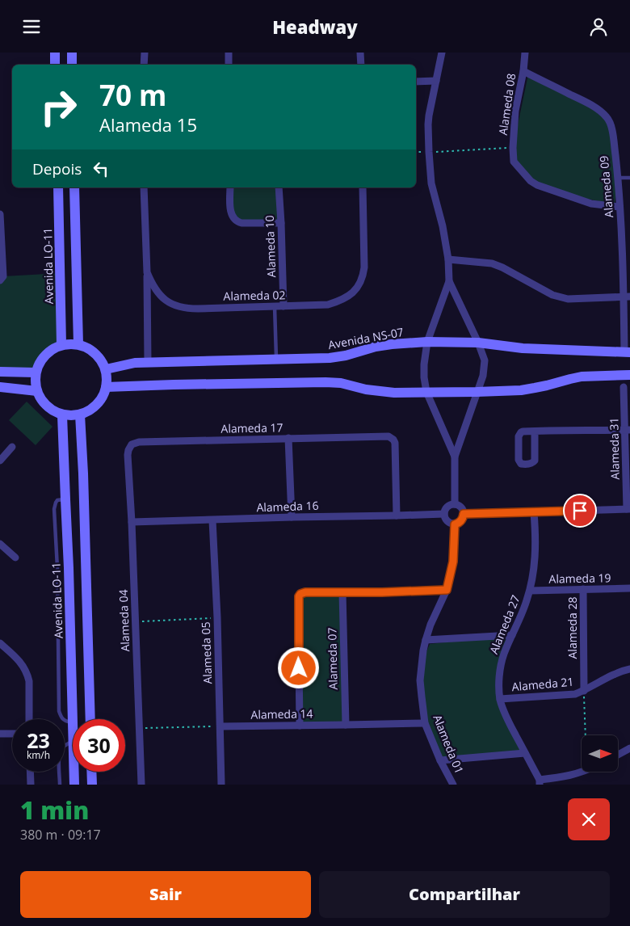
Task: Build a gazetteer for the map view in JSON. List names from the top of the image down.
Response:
{
  "streets": {
    "street": [
      "Alameda 08",
      "Alameda 09",
      "Alameda 10",
      "Avenida LO-11",
      "Alameda 02",
      "Avenida NS-07",
      "Alameda 17",
      "Alameda 31",
      "Alameda 16",
      "Alameda 19",
      "Alameda 04",
      "Alameda 27",
      "Alameda 28",
      "Alameda 05",
      "Alameda 07",
      "Alameda 21",
      "Alameda 14",
      "Alameda 01"
    ]
  },
  "crossings": [
    ["Alameda 08", "Alameda 09"],
    ["Alameda 09", "Avenida NS-07"],
    ["Alameda 10", "Alameda 02"],
    ["Avenida LO-11", "Avenida NS-07"],
    ["Alameda 17", "Alameda 16"],
    ["Alameda 17", "Alameda 04"],
    ["Alameda 16", "Alameda 04"],
    ["Alameda 16", "Alameda 05"],
    ["Alameda 16", "Alameda 01"],
    ["Alameda 19", "Alameda 27"],
    ["Alameda 19", "Alameda 28"],
    ["Alameda 27", "Alameda 21"],
    ["Alameda 28", "Alameda 21"],
    ["Alameda 05", "Alameda 14"],
    ["Alameda 07", "Alameda 14"],
    ["Alameda 14", "Alameda 01"]
  ],
  "north": "right",
  "page": {
    "header": "Headway",
    "turn": ["70 m", "Alameda 15"],
    "then": "Depois",
    "speed": "23 km/h",
    "limit": "30",
    "heading": ["1 min", "380 m · 09:17"],
    "buttons": ["Sair", "Compartilhar"]
  }
}
